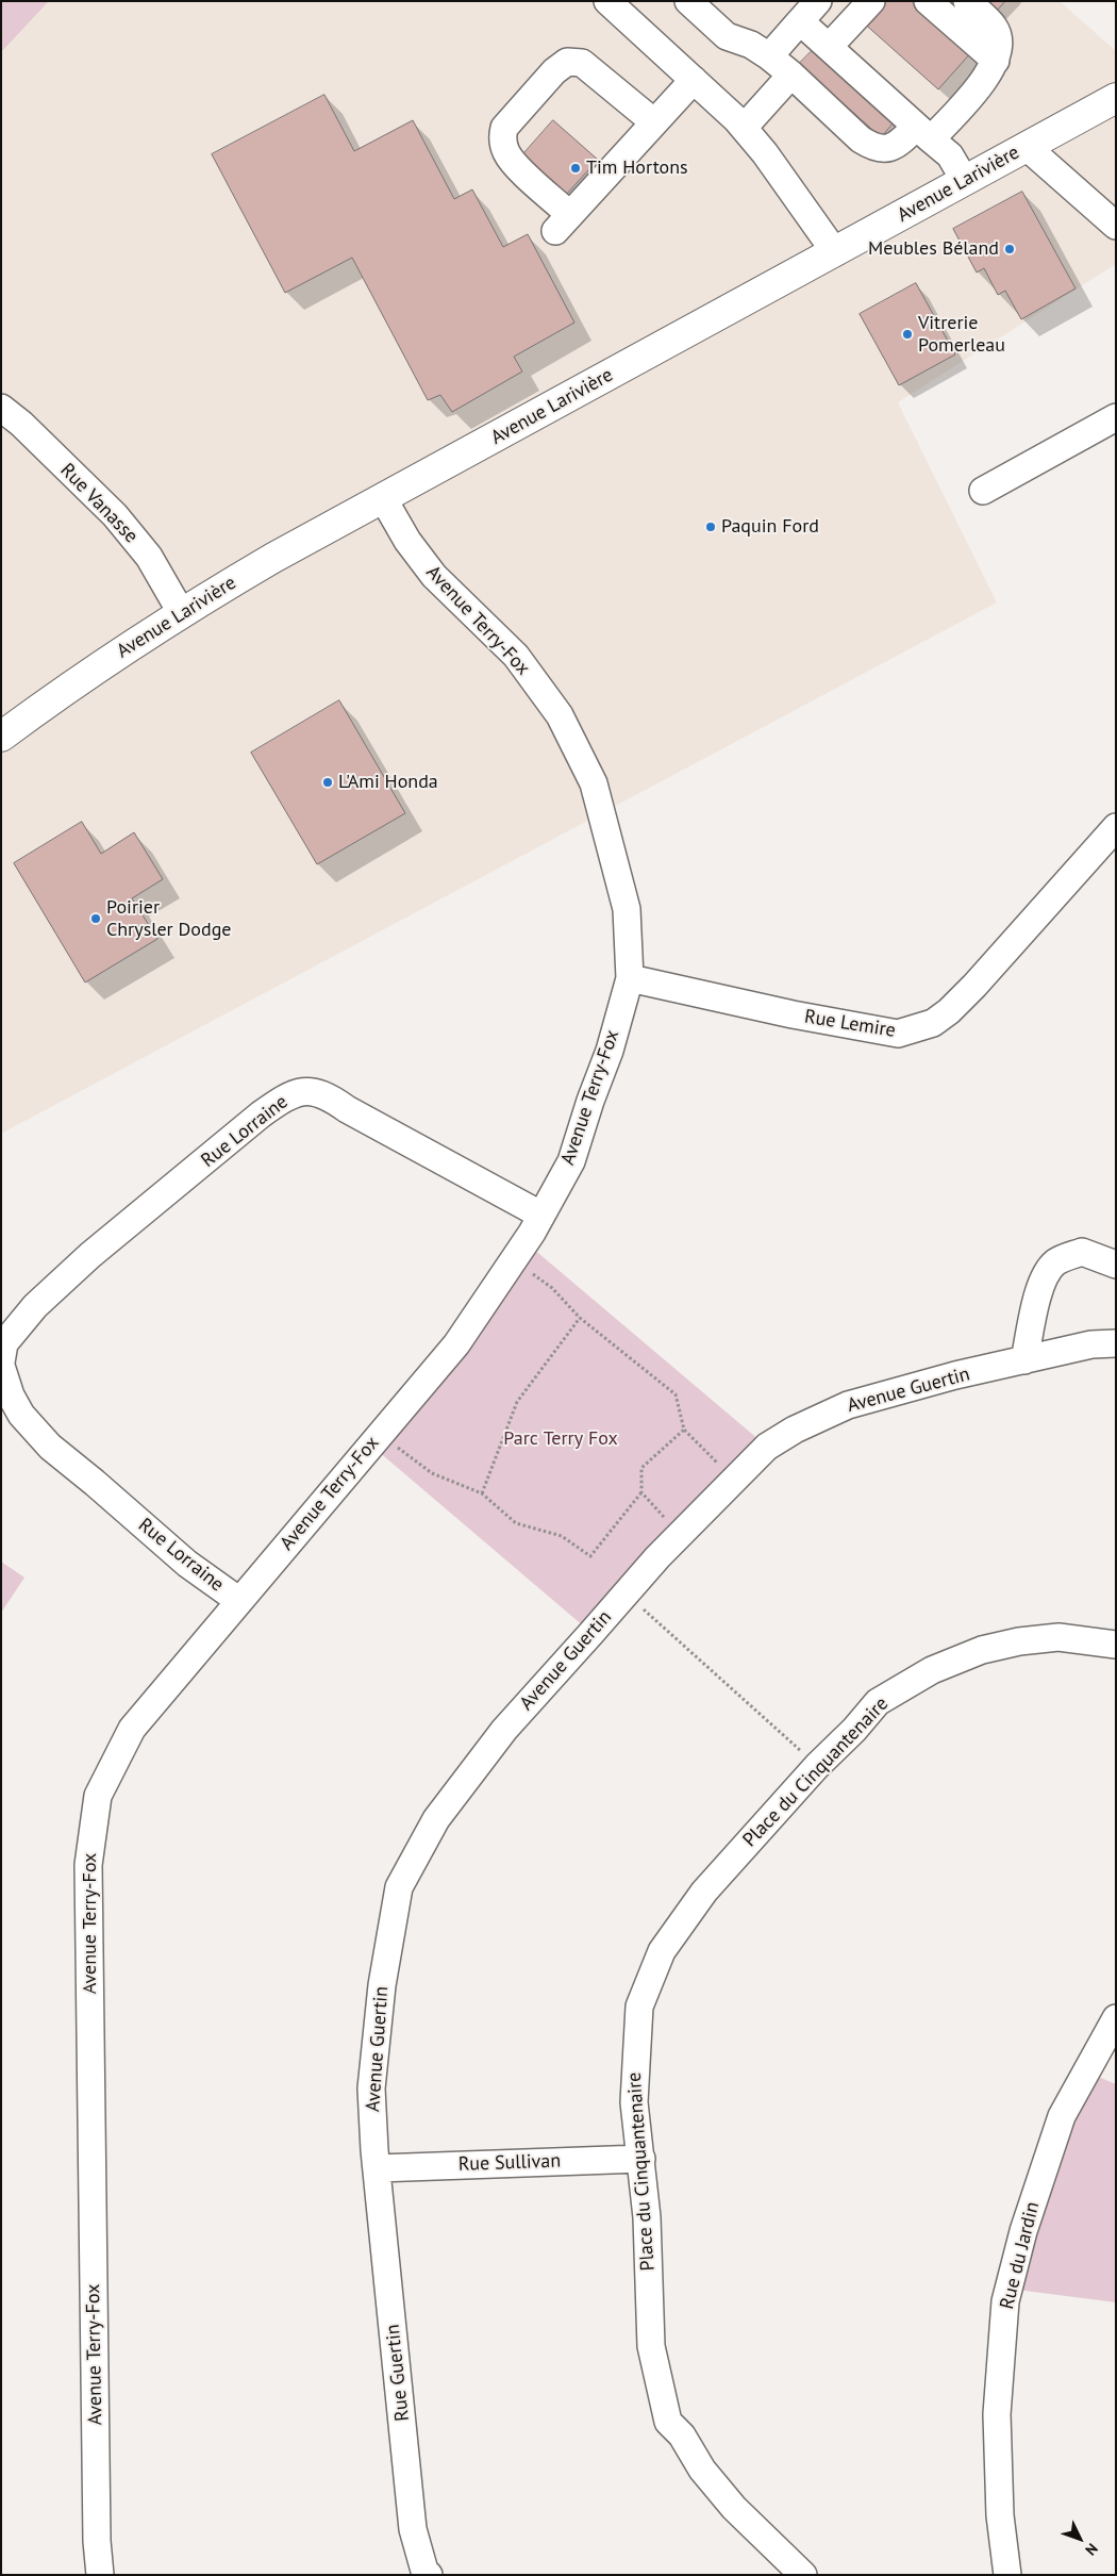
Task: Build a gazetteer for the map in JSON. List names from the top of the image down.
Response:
{
  "streets": {
    "main road": ["Avenue Larivière"],
    "street": [
      "Rue Vanasse",
      "Avenue Terry-Fox",
      "Rue Lemire",
      "Rue Lorraine",
      "Avenue Guertin",
      "Place du Cinquantenaire",
      "Rue Sullivan",
      "Rue du Jardin",
      "Rue Guertin"
    ]
  },
  "crossings": [
    ["Avenue Larivière", "Rue Vanasse"],
    ["Avenue Larivière", "Avenue Terry-Fox"],
    ["Avenue Terry-Fox", "Rue Lemire"],
    ["Avenue Terry-Fox", "Rue Lorraine"],
    ["Avenue Guertin", "Rue Sullivan"],
    ["Avenue Guertin", "Rue Guertin"],
    ["Place du Cinquantenaire", "Rue Sullivan"],
    ["Rue Sullivan", "Rue Guertin"]
  ],
  "parks": ["Parc Terry Fox"],
  "places": [
    "Tim Hortons",
    "Meubles Béland",
    "Vitrerie Pomerleau",
    "Paquin Ford",
    "L'Ami Honda",
    "Poirier Chrysler Dodge"
  ],
  "north": "bottom right"
}
